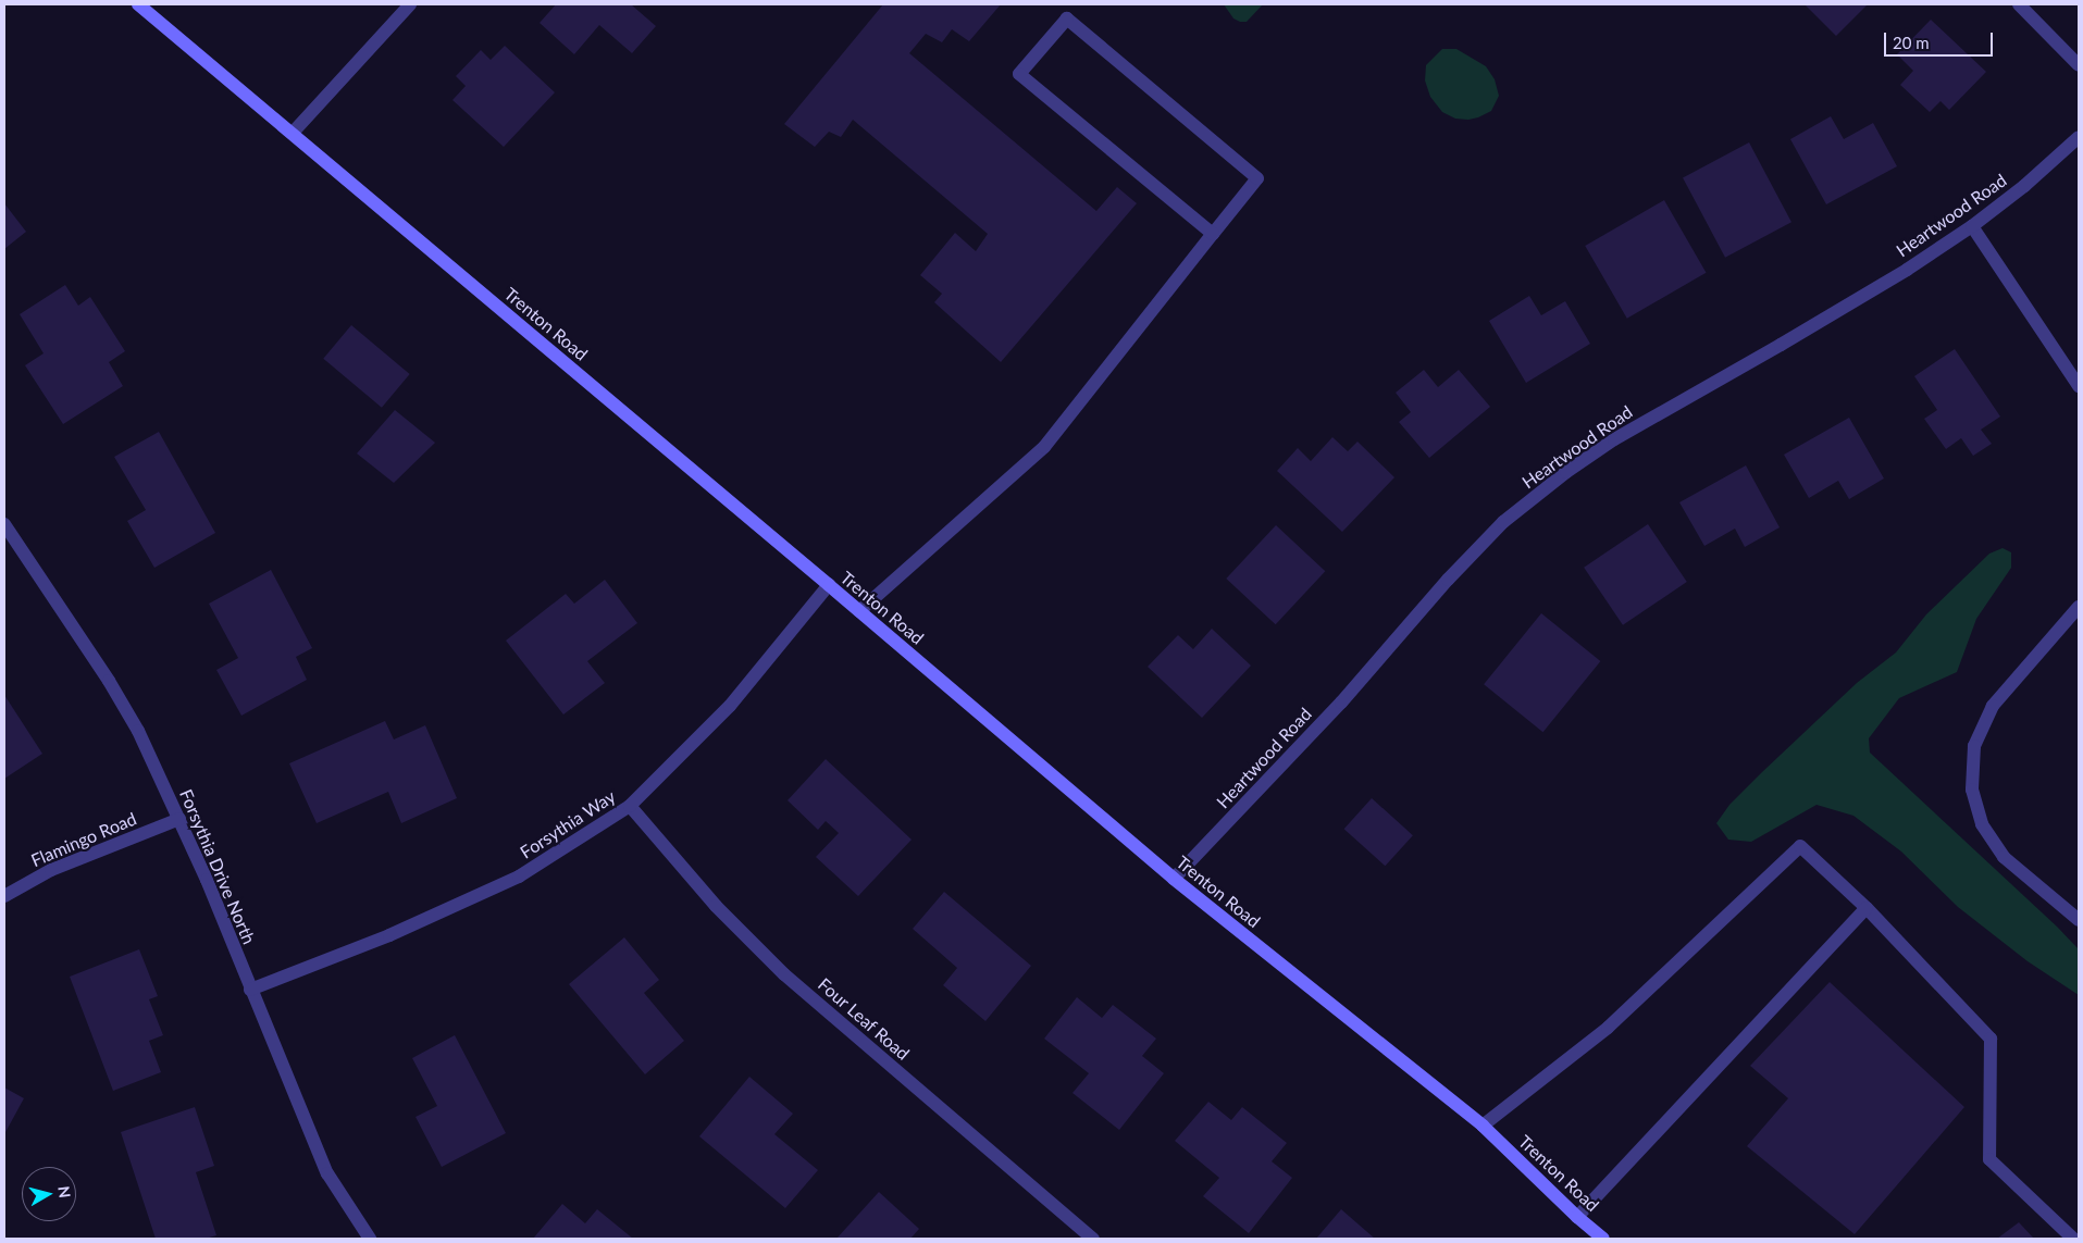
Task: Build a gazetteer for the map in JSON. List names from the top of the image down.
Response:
{
  "streets": {
    "main road": ["Trenton Road"],
    "street": [
      "Heartwood Road",
      "Forsythia Way",
      "Flamingo Road",
      "Forsythia Drive North",
      "Four Leaf Road"
    ]
  },
  "crossings": [
    ["Heartwood Road", "Trenton Road"],
    ["Trenton Road", "Forsythia Way"],
    ["Forsythia Way", "Forsythia Drive North"],
    ["Forsythia Way", "Four Leaf Road"],
    ["Flamingo Road", "Forsythia Drive North"]
  ],
  "scale_bar": "20 m",
  "north": "right"
}
